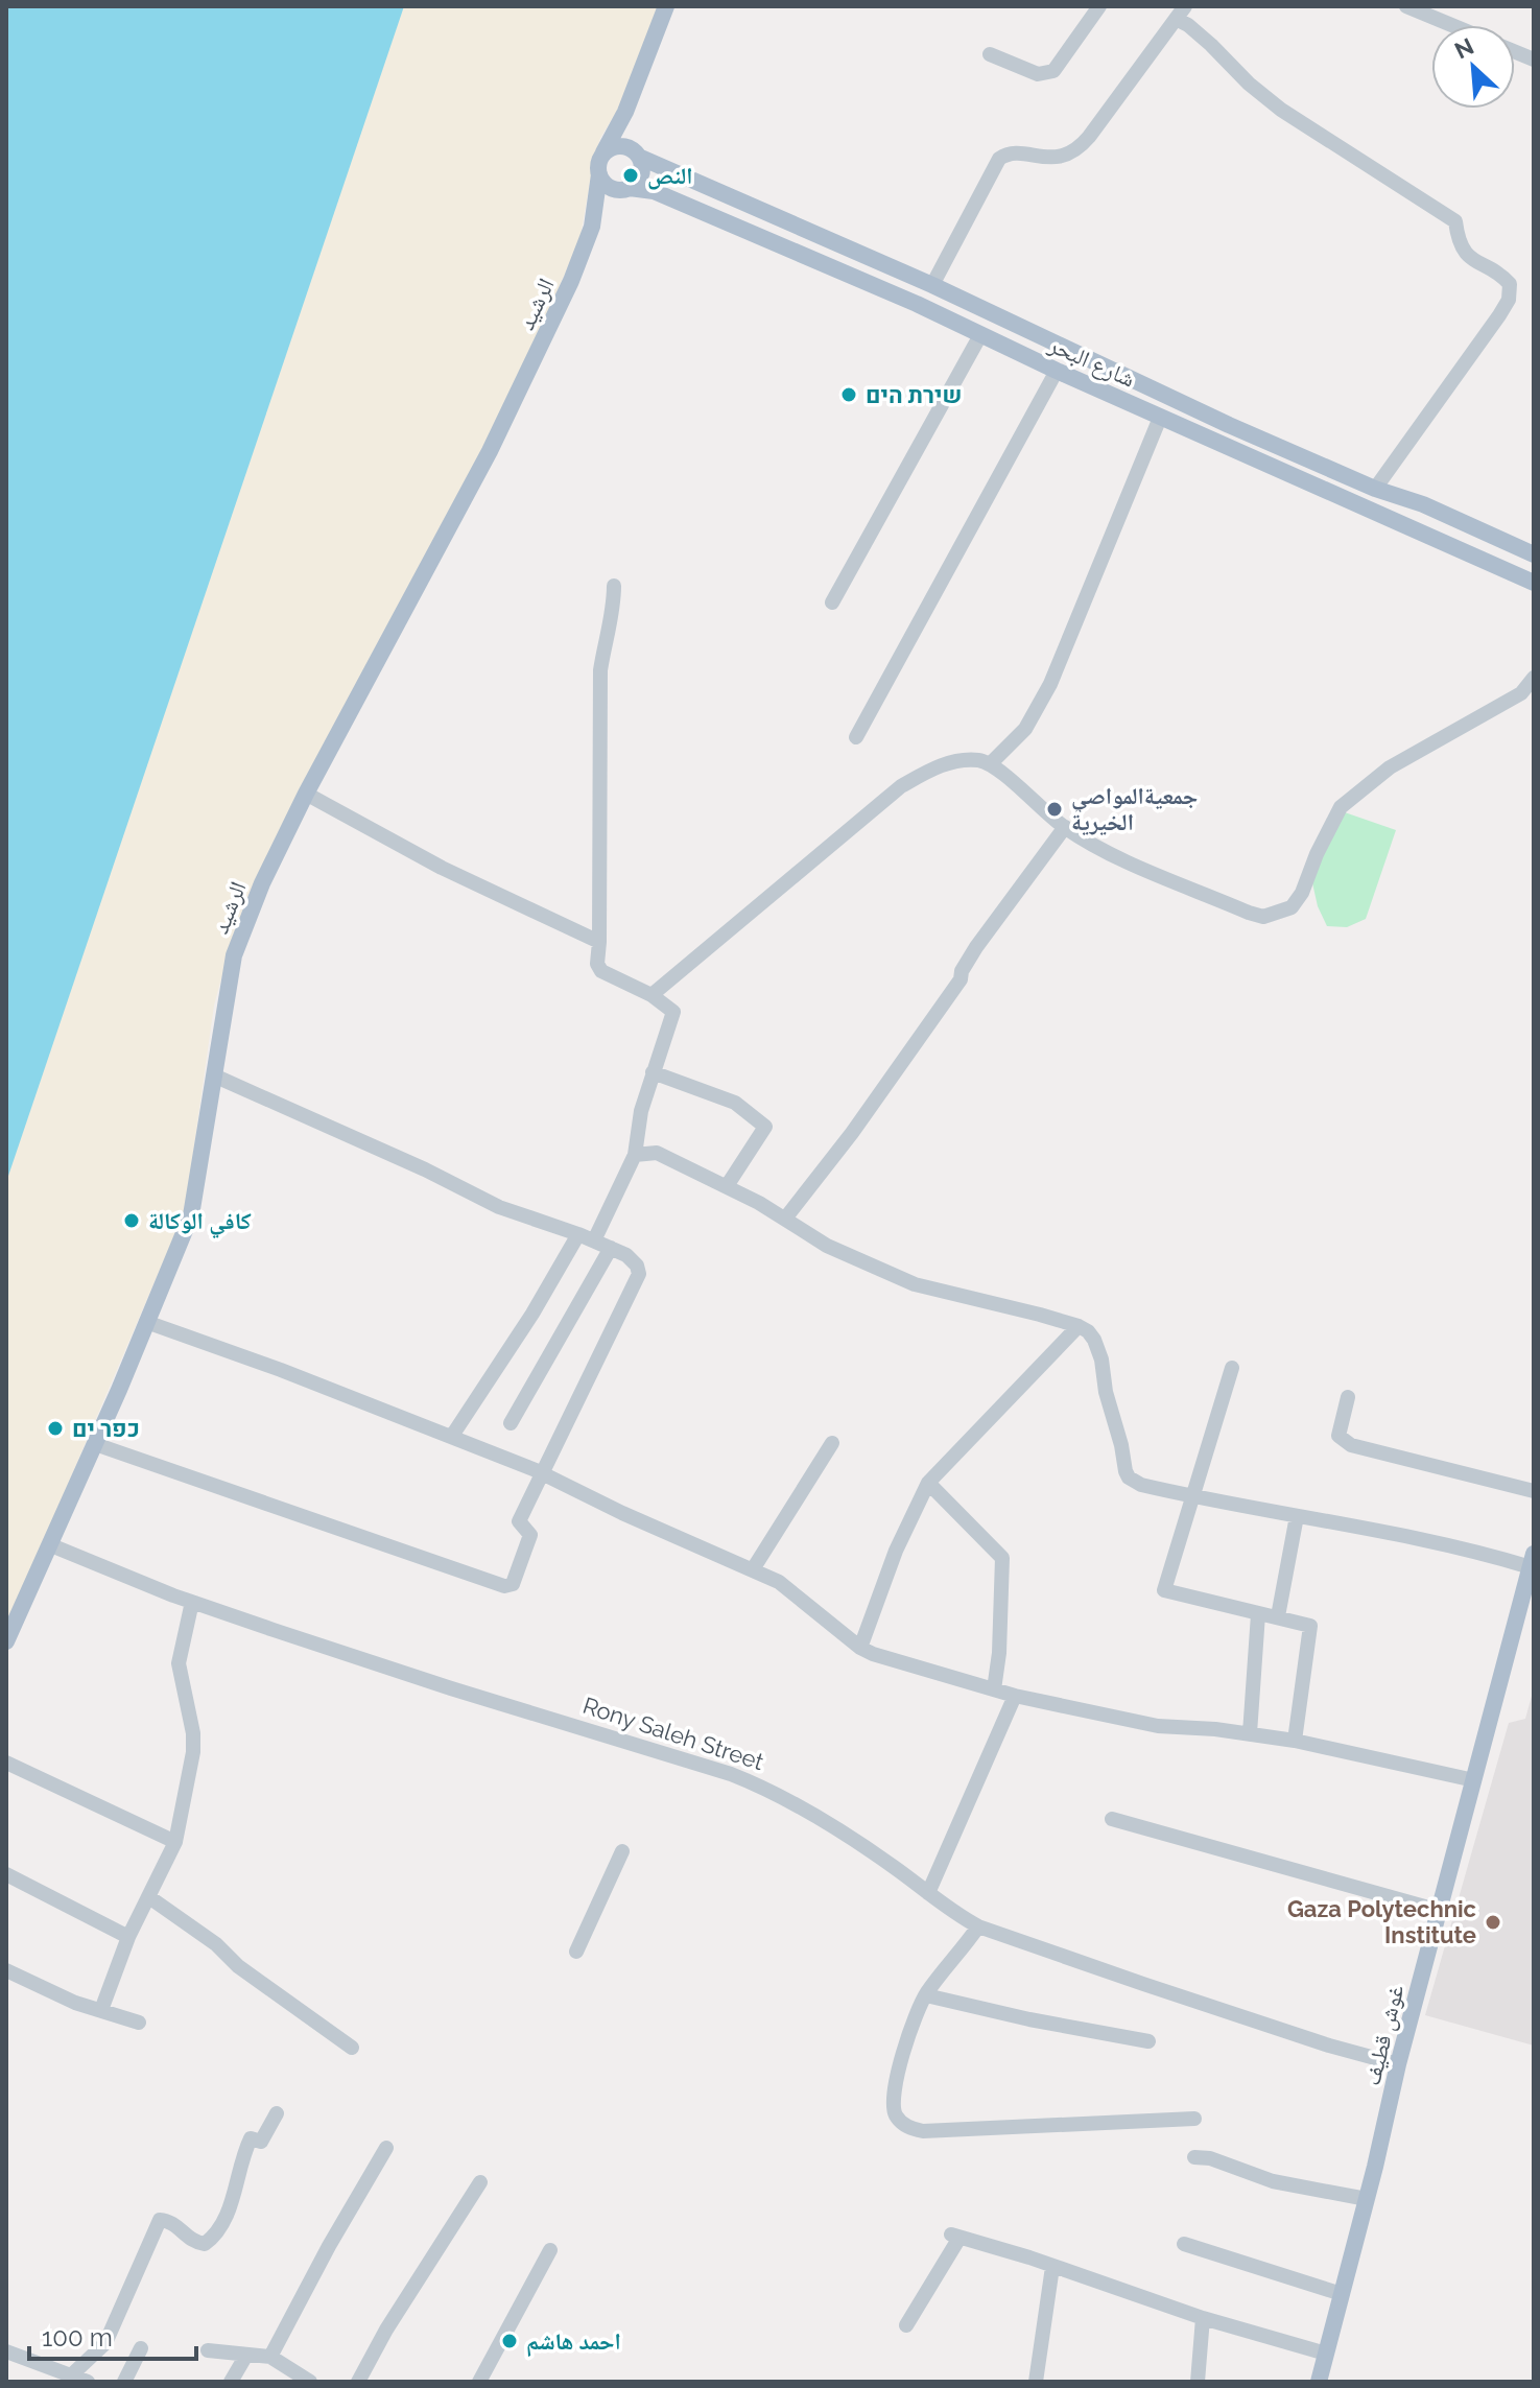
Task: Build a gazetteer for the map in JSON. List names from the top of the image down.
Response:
{
  "streets": {
    "main road": ["الرشيد", "شارع البحر", "غوش قطيف"],
    "street": ["Rony Saleh Street"]
  },
  "crossings": [
    ["الرشيد", "شارع البحر"],
    ["الرشيد", "Rony Saleh Street"],
    ["Rony Saleh Street", "غوش قطيف"]
  ],
  "places": [
    "النص",
    "שירת הים",
    "جمعيةالمواصي الخيرية",
    "كافي الوكالة",
    "כפר ים",
    "Gaza Polytechnic Institute",
    "احمد هاشم"
  ],
  "scale_bar": "100 m",
  "north": "top left"
}
